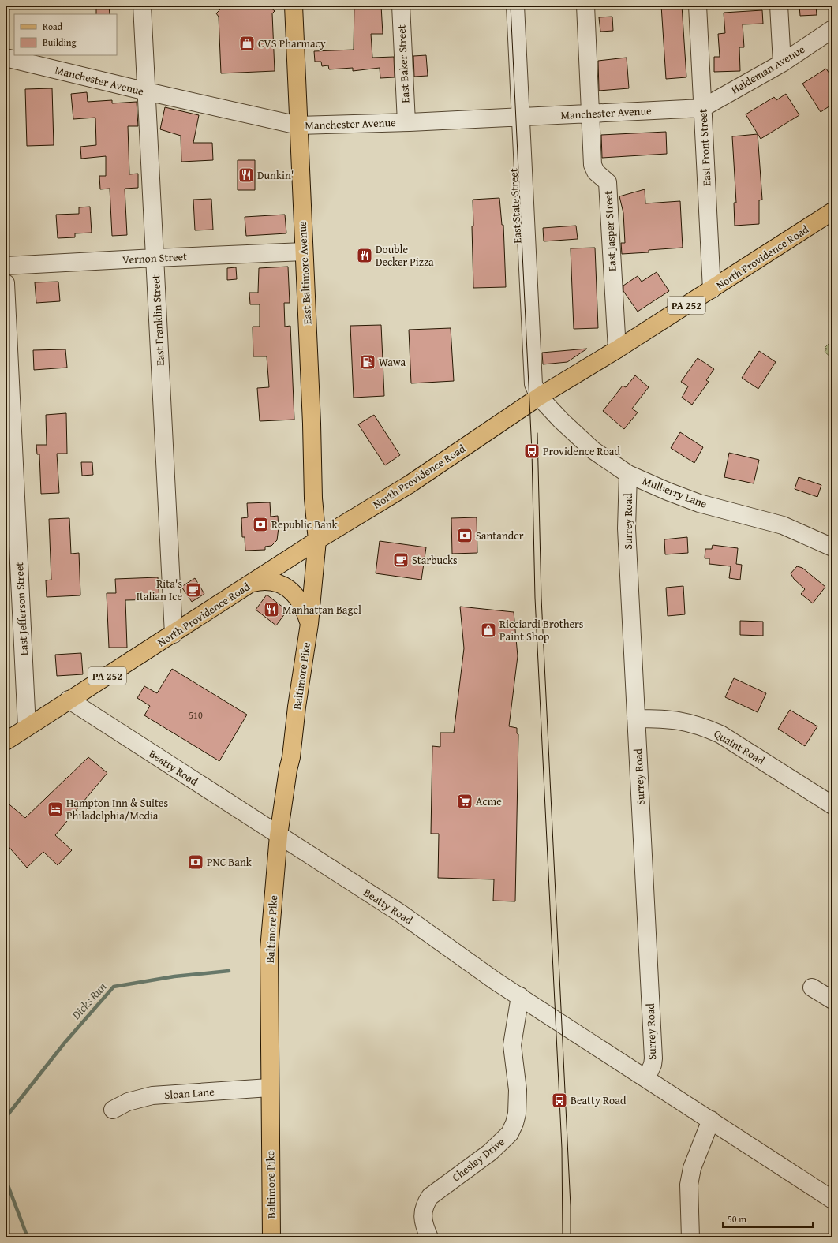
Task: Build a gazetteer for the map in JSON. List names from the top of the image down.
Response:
{
  "streets": {
    "main road": [
      "North Providence Road",
      "East Baltimore Avenue",
      "PA 252",
      "Baltimore Pike"
    ],
    "street": [
      "East Baker Street",
      "Haldeman Avenue",
      "Manchester Avenue",
      "East Front Street",
      "East State Street",
      "East Jasper Street",
      "Vernon Street",
      "East Franklin Street",
      "Mulberry Lane",
      "Surrey Road",
      "East Jefferson Street",
      "Quaint Road",
      "Beatty Road",
      "Sloan Lane",
      "Chesley Drive"
    ]
  },
  "crossings": [
    ["East Baker Street", "Manchester Avenue"],
    ["Haldeman Avenue", "Manchester Avenue"],
    ["Haldeman Avenue", "East Front Street"],
    ["Manchester Avenue", "East Front Street"],
    ["Manchester Avenue", "East State Street"],
    ["Manchester Avenue", "East Jasper Street"],
    ["Manchester Avenue", "East Baltimore Avenue"],
    ["Manchester Avenue", "East Franklin Street"],
    ["East Front Street", "North Providence Road"],
    ["East State Street", "North Providence Road"],
    ["East State Street", "Mulberry Lane"],
    ["East Jasper Street", "North Providence Road"],
    ["North Providence Road", "East Baltimore Avenue"],
    ["North Providence Road", "East Franklin Street"],
    ["North Providence Road", "Mulberry Lane"],
    ["North Providence Road", "East Jefferson Street"],
    ["North Providence Road", "Beatty Road"],
    ["Vernon Street", "East Baltimore Avenue"],
    ["Vernon Street", "East Franklin Street"],
    ["East Baltimore Avenue", "Baltimore Pike"],
    ["Mulberry Lane", "Surrey Road"],
    ["Surrey Road", "Quaint Road"],
    ["Surrey Road", "Beatty Road"],
    ["Baltimore Pike", "Beatty Road"],
    ["Baltimore Pike", "Sloan Lane"],
    ["Beatty Road", "Chesley Drive"]
  ],
  "water": ["Dicks Run"],
  "places": {
    "shop": ["CVS Pharmacy", "Ricciardi Brothers Paint Shop"],
    "restaurant": ["Dunkin'", "Double Decker Pizza", "Manhattan Bagel"],
    "fuel station": ["Wawa"],
    "bus stop": ["Providence Road", "Beatty Road"],
    "bank": ["Republic Bank", "Santander", "PNC Bank"],
    "cafe": ["Starbucks", "Rita's Italian Ice"],
    "supermarket": ["Acme"],
    "hotel": ["Hampton Inn & Suites Philadelphia/Media"]
  },
  "house_numbers": ["510"],
  "legend": ["Road", "Building"],
  "scale_bar": "50 m"
}
